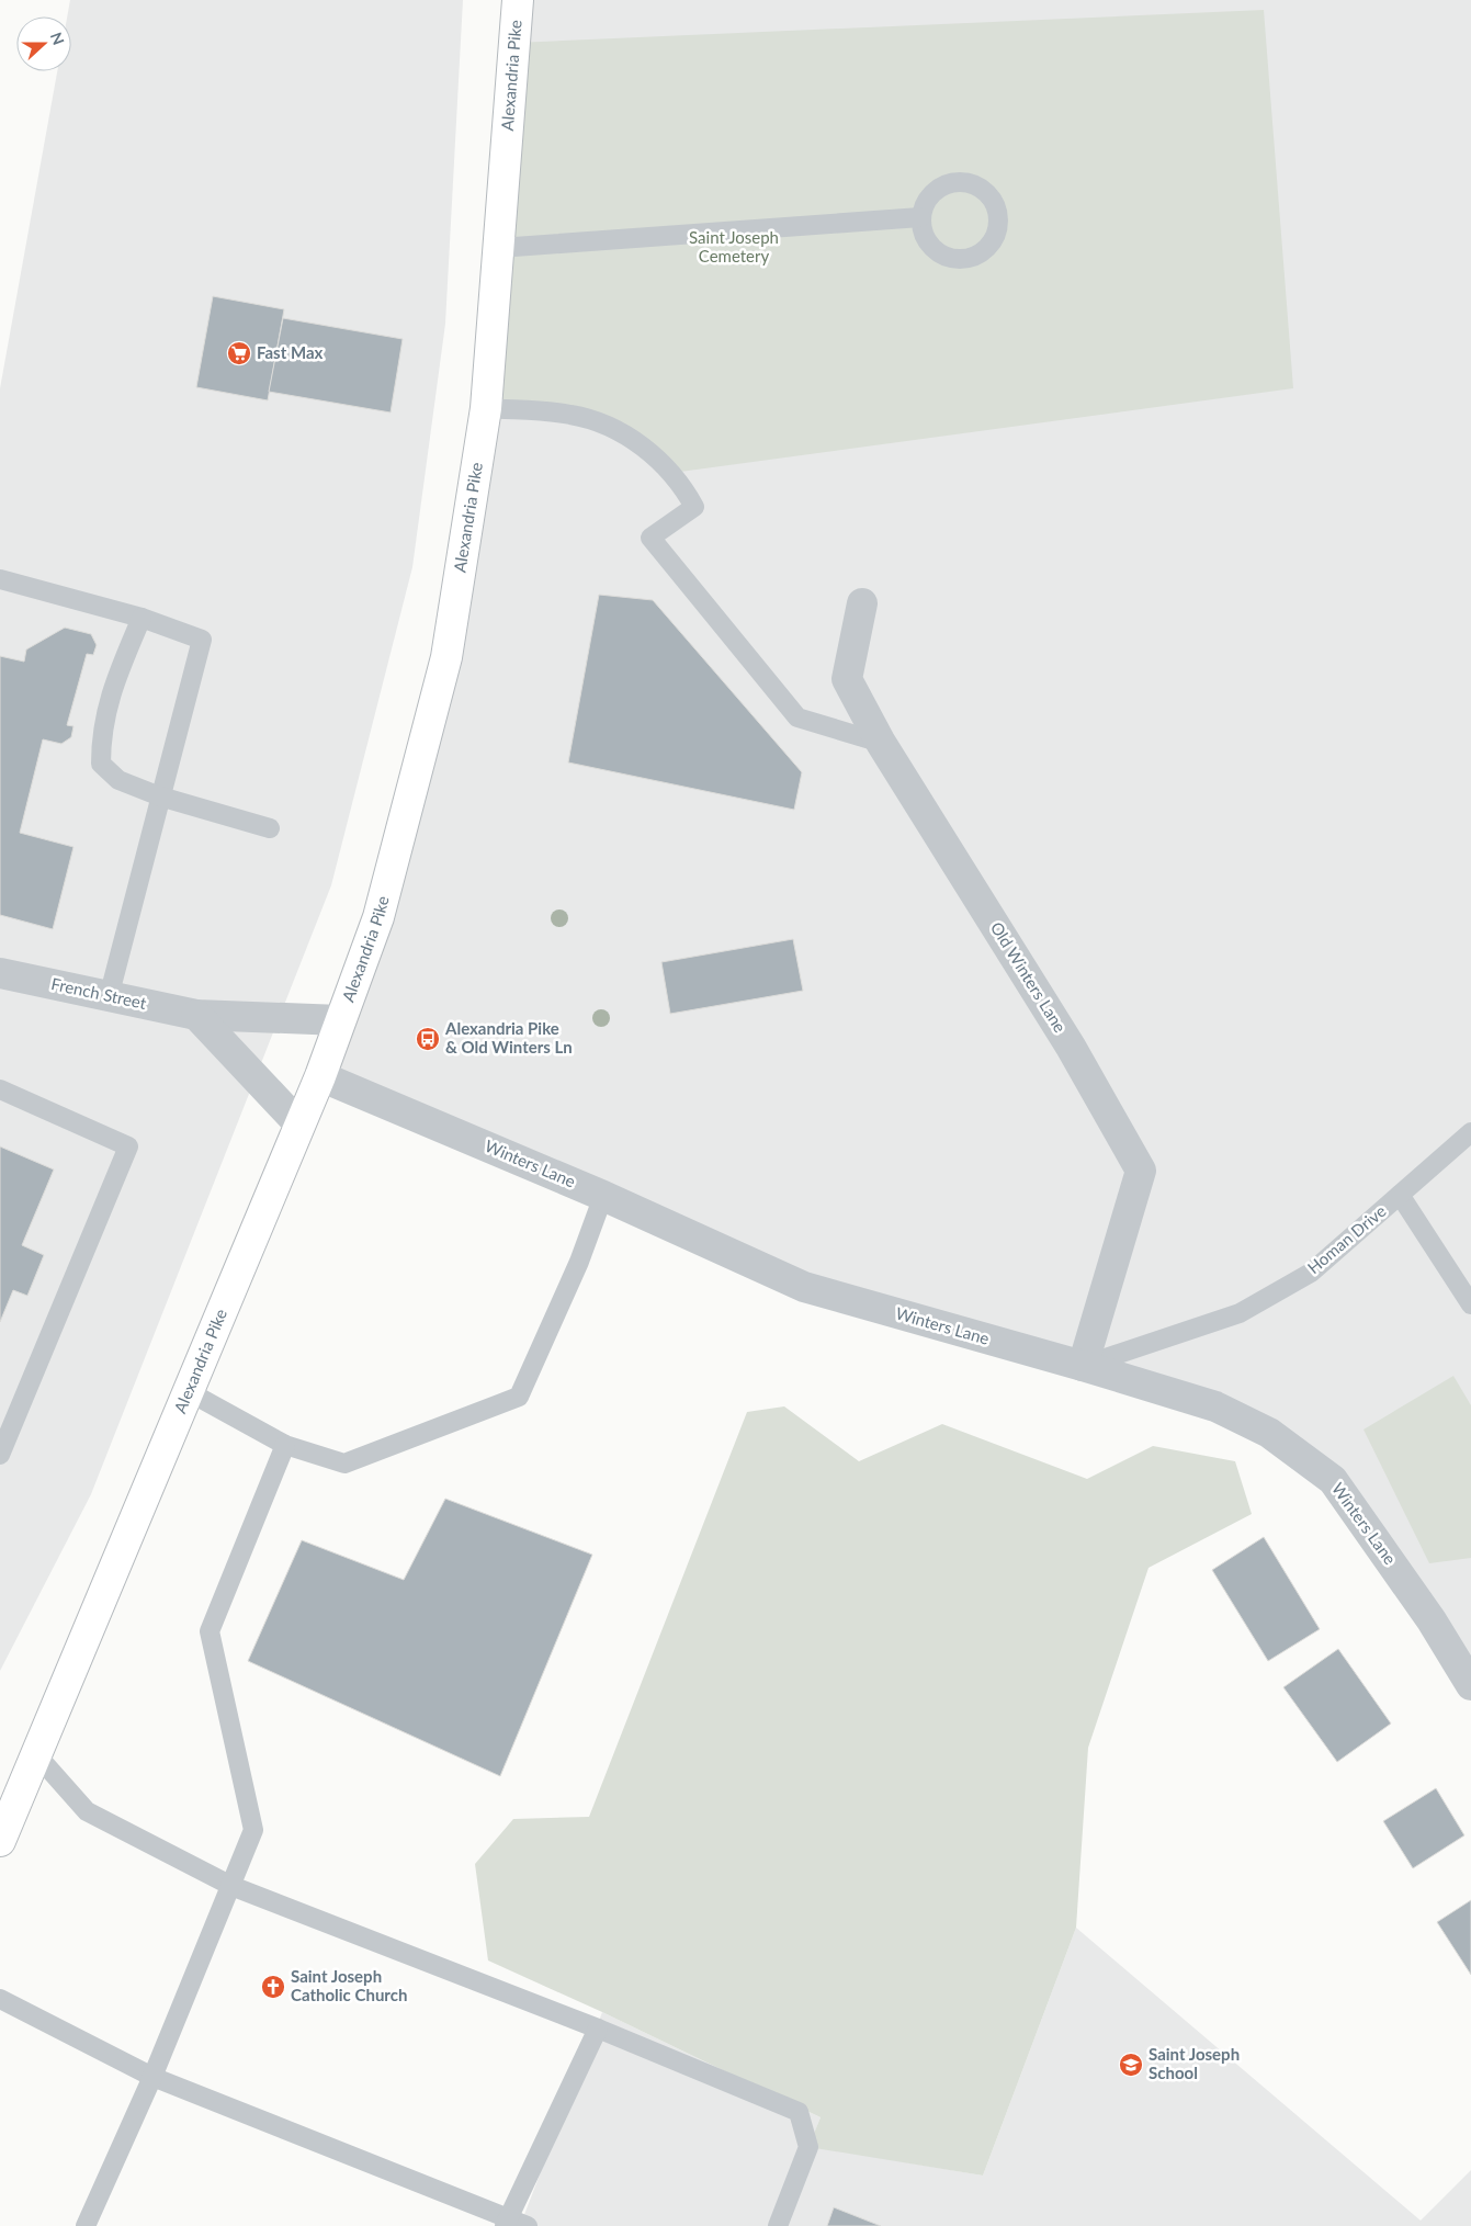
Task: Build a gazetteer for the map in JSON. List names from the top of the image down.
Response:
{
  "streets": {
    "highway": ["Alexandria Pike"],
    "street": ["Old Winters Lane", "French Street", "Winters Lane"],
    "lane": ["Homan Drive"]
  },
  "crossings": [
    ["Alexandria Pike", "French Street"],
    ["Alexandria Pike", "Winters Lane"],
    ["Old Winters Lane", "Winters Lane"],
    ["Old Winters Lane", "Homan Drive"],
    ["Winters Lane", "Homan Drive"]
  ],
  "parks": ["Saint Joseph Cemetery"],
  "places": {
    "supermarket": ["Fast Max"],
    "bus stop": ["Alexandria Pike & Old Winters Ln"],
    "church": ["Saint Joseph Catholic Church"],
    "school or university": ["Saint Joseph School"]
  },
  "north": "right"
}
